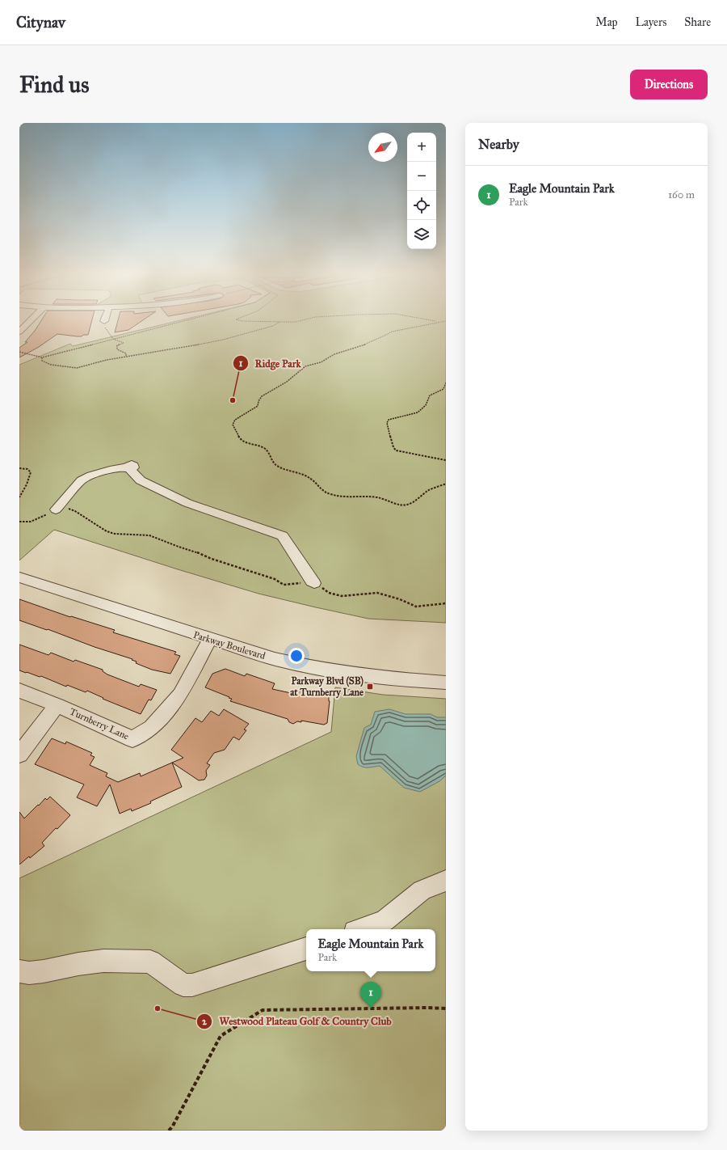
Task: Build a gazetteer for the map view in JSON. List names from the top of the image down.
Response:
{
  "streets": {
    "street": ["Parkway Boulevard", "Turnberry Lane"]
  },
  "crossings": [
    ["Parkway Boulevard", "Turnberry Lane"]
  ],
  "places": {
    "other": ["Ridge Park", "Westwood Plateau Golf & Country Club"],
    "transit": ["Parkway Blvd (SB) at Turnberry Lane"]
  },
  "north": "bottom left",
  "page": {
    "header": "Citynav",
    "nav": ["Map", "Layers", "Share"],
    "buttons": "Directions",
    "title": "Find us",
    "heading": "Nearby",
    "map_buttons": ["+", "−"],
    "list": [
      {
        "mark": "1",
        "name": "Eagle Mountain Park",
        "note": "Park",
        "value": "160 m"
      }
    ],
    "popup": ["Eagle Mountain Park", "Park"],
    "pins": "1"
  }
}
